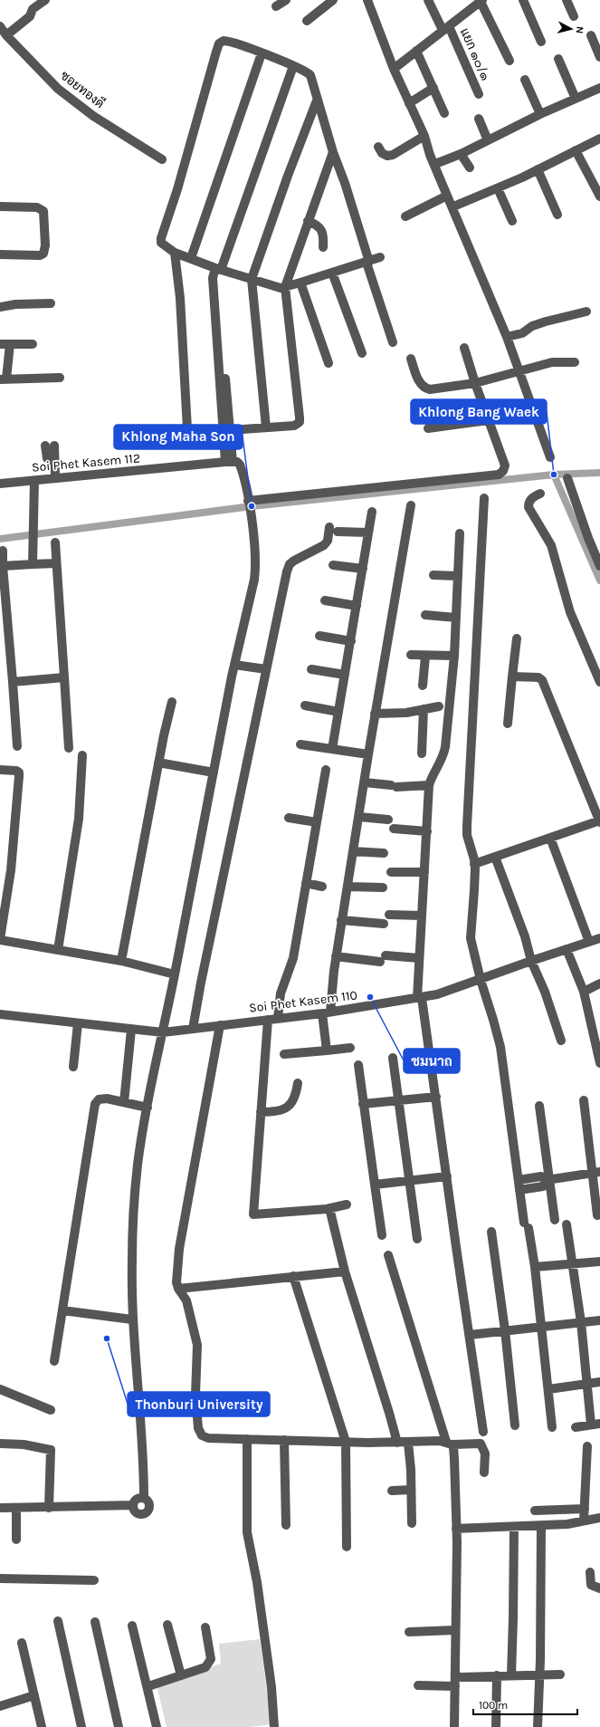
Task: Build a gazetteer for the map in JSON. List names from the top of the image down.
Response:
{
  "streets": {
    "street": [
      "แยก ๑๐/๑",
      "ซอยทองดี",
      "Soi Phet Kasem 112",
      "Soi Phet Kasem 110"
    ]
  },
  "places": [
    "Khlong Bang Waek",
    "Khlong Maha Son",
    "ชมนาถ",
    "Thonburi University"
  ],
  "scale_bar": "100 m",
  "north": "right"
}
